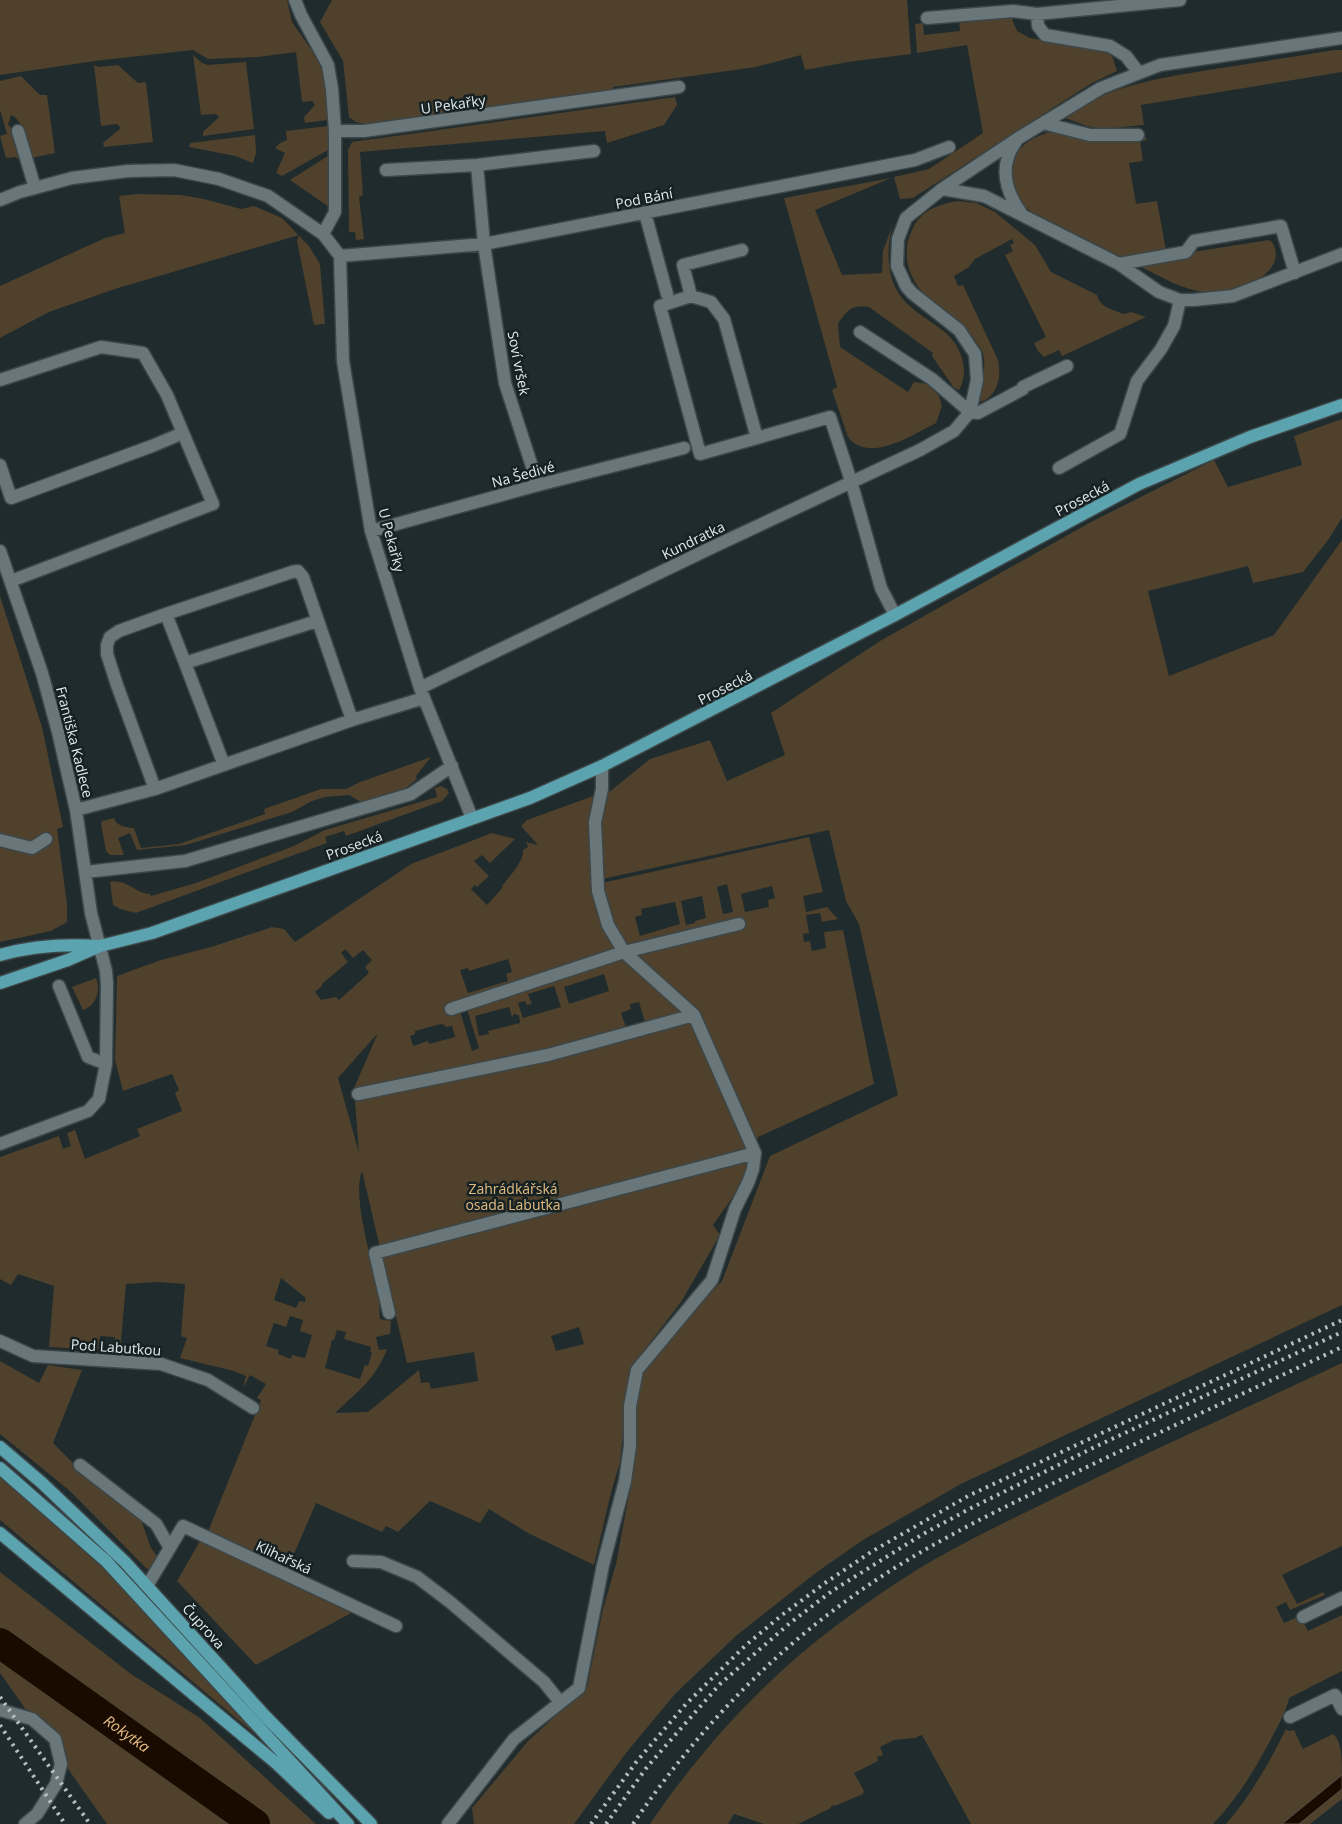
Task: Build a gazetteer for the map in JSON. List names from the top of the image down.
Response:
{
  "streets": {
    "main road": ["Prosecká", "Čuprova"],
    "street": [
      "U Pekařky",
      "Pod Bání",
      "Soví vršek",
      "Na Šedivé",
      "Kundratka",
      "Františka Kadlece",
      "Pod Labuťkou",
      "Klihařská"
    ]
  },
  "crossings": [
    ["U Pekařky", "Pod Bání"],
    ["U Pekařky", "Na Šedivé"],
    ["U Pekařky", "Prosecká"],
    ["U Pekařky", "Kundratka"],
    ["Pod Bání", "Soví vršek"],
    ["Soví vršek", "Na Šedivé"],
    ["Prosecká", "Františka Kadlece"],
    ["Kundratka", "Františka Kadlece"],
    ["Klihařská", "Čuprova"]
  ],
  "water": ["Rokytka"],
  "parks": ["Zahrádkářská osada Labuťka"]
}
